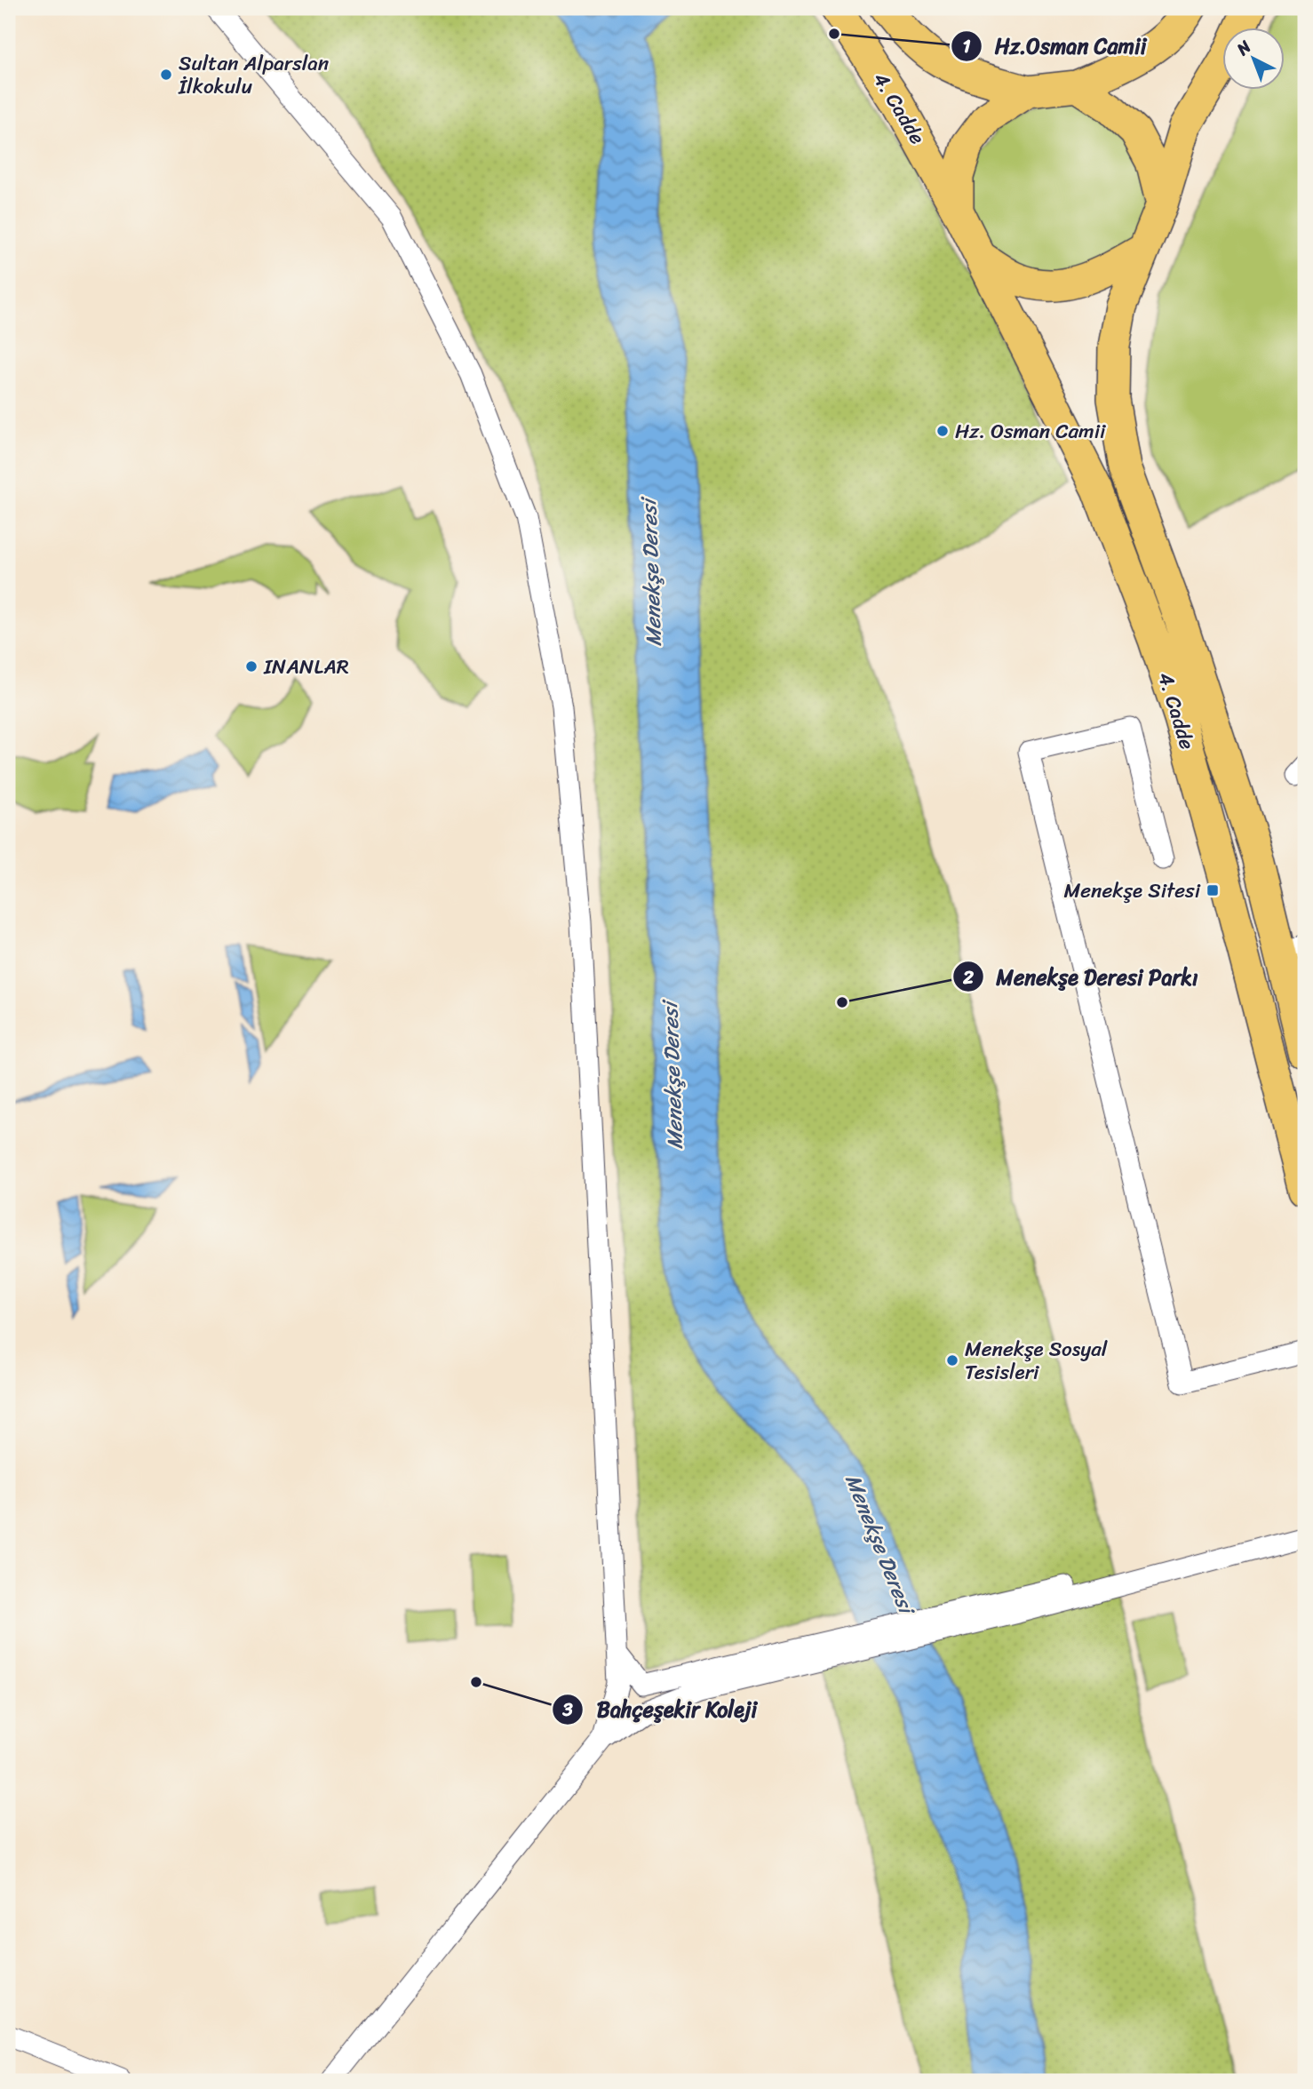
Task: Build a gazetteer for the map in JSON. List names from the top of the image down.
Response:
{
  "streets": {
    "main road": ["4. Cadde"]
  },
  "water": ["Menekşe Deresi"],
  "places": {
    "other": [
      "Hz.Osman Camii",
      "Sultan Alparslan İlkokulu",
      "Hz. Osman Camii",
      "INANLAR",
      "Menekşe Deresi Parkı",
      "Menekşe Sosyal Tesisleri",
      "Bahçeşekir Koleji"
    ],
    "transit": ["Menekşe Sitesi"]
  },
  "north": "top left"
}
